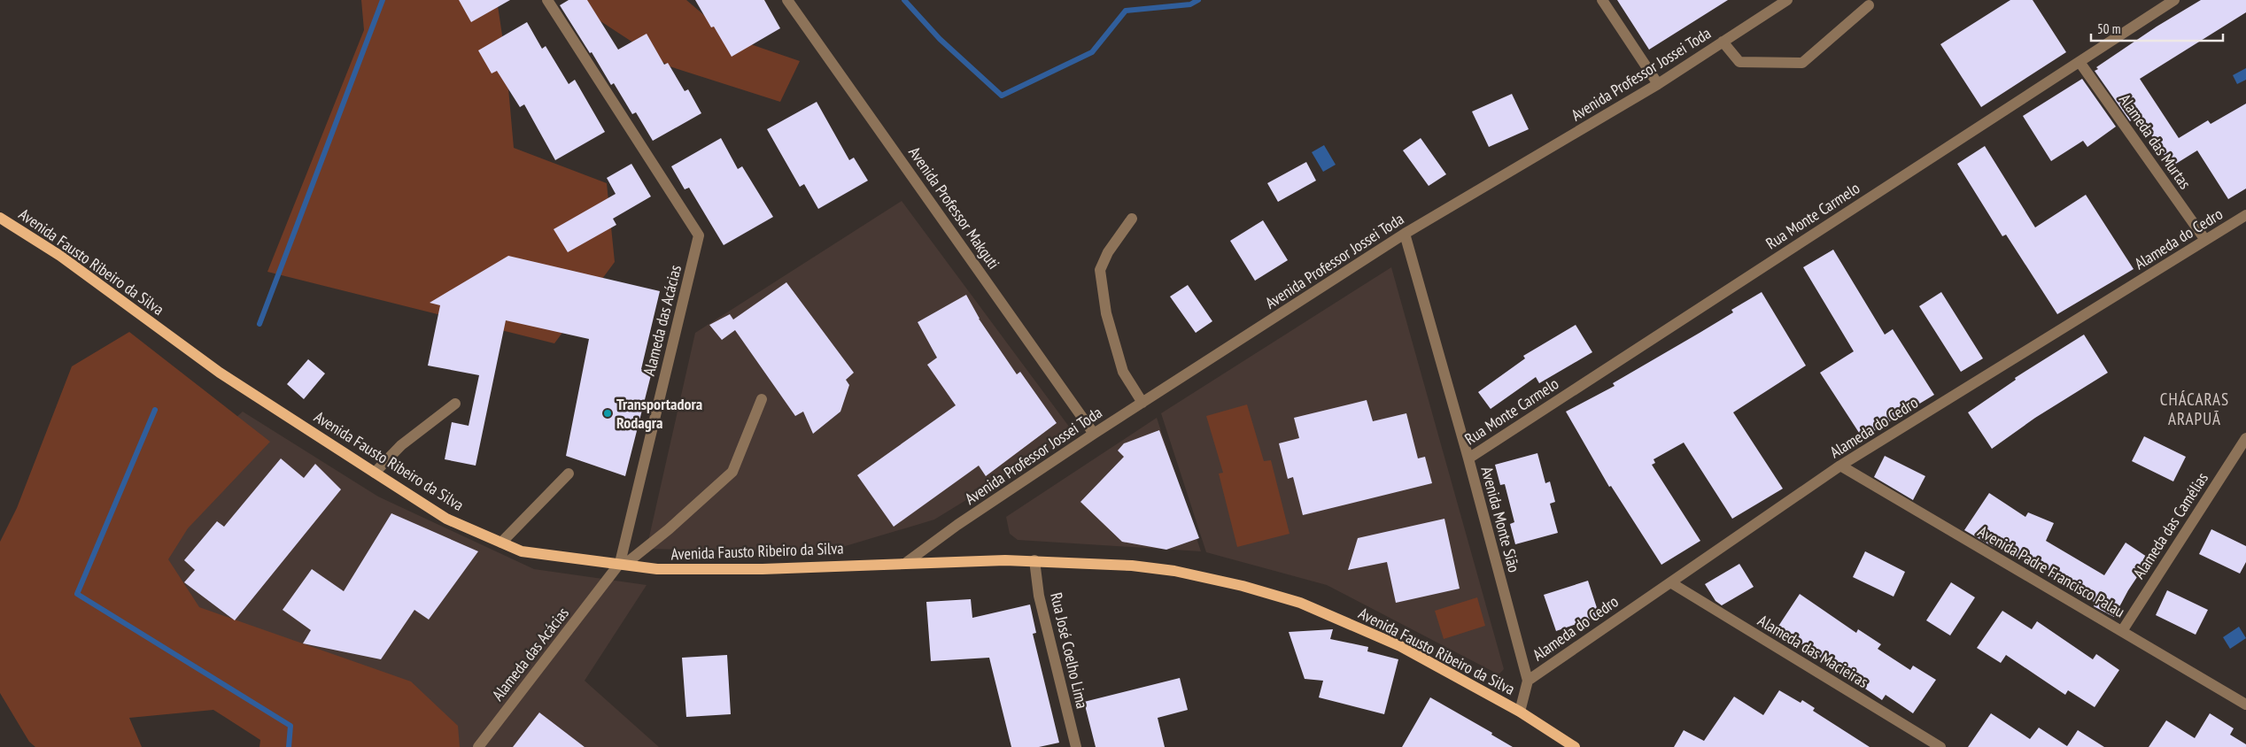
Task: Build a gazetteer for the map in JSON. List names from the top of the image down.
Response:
{
  "streets": {
    "main road": ["Avenida Fausto Ribeiro da Silva"],
    "street": [
      "Avenida Professor Jossei Toda",
      "Alameda das Murtas",
      "Avenida Professor Makguti",
      "Rua Monte Carmelo",
      "Alameda do Cedro",
      "Alameda das Acácias",
      "Avenida Monte Sião",
      "Alameda das Camélias",
      "Avenida Padre Francisco Palau",
      "Rua José Coelho Lima",
      "Alameda das Macieiras"
    ]
  },
  "crossings": [
    ["Avenida Professor Jossei Toda", "Avenida Professor Makguti"],
    ["Avenida Professor Jossei Toda", "Avenida Fausto Ribeiro da Silva"],
    ["Avenida Professor Jossei Toda", "Avenida Monte Sião"],
    ["Alameda das Murtas", "Rua Monte Carmelo"],
    ["Alameda das Murtas", "Alameda do Cedro"],
    ["Rua Monte Carmelo", "Avenida Monte Sião"],
    ["Alameda do Cedro", "Avenida Monte Sião"],
    ["Alameda do Cedro", "Avenida Padre Francisco Palau"],
    ["Alameda do Cedro", "Alameda das Macieiras"],
    ["Avenida Fausto Ribeiro da Silva", "Alameda das Acácias"],
    ["Avenida Fausto Ribeiro da Silva", "Avenida Monte Sião"],
    ["Avenida Fausto Ribeiro da Silva", "Rua José Coelho Lima"],
    ["Alameda das Camélias", "Avenida Padre Francisco Palau"]
  ],
  "districts": ["CHÁCARAS ARAPUÃ"],
  "places": ["Transportadora Rodagra"],
  "scale_bar": "50 m"
}
